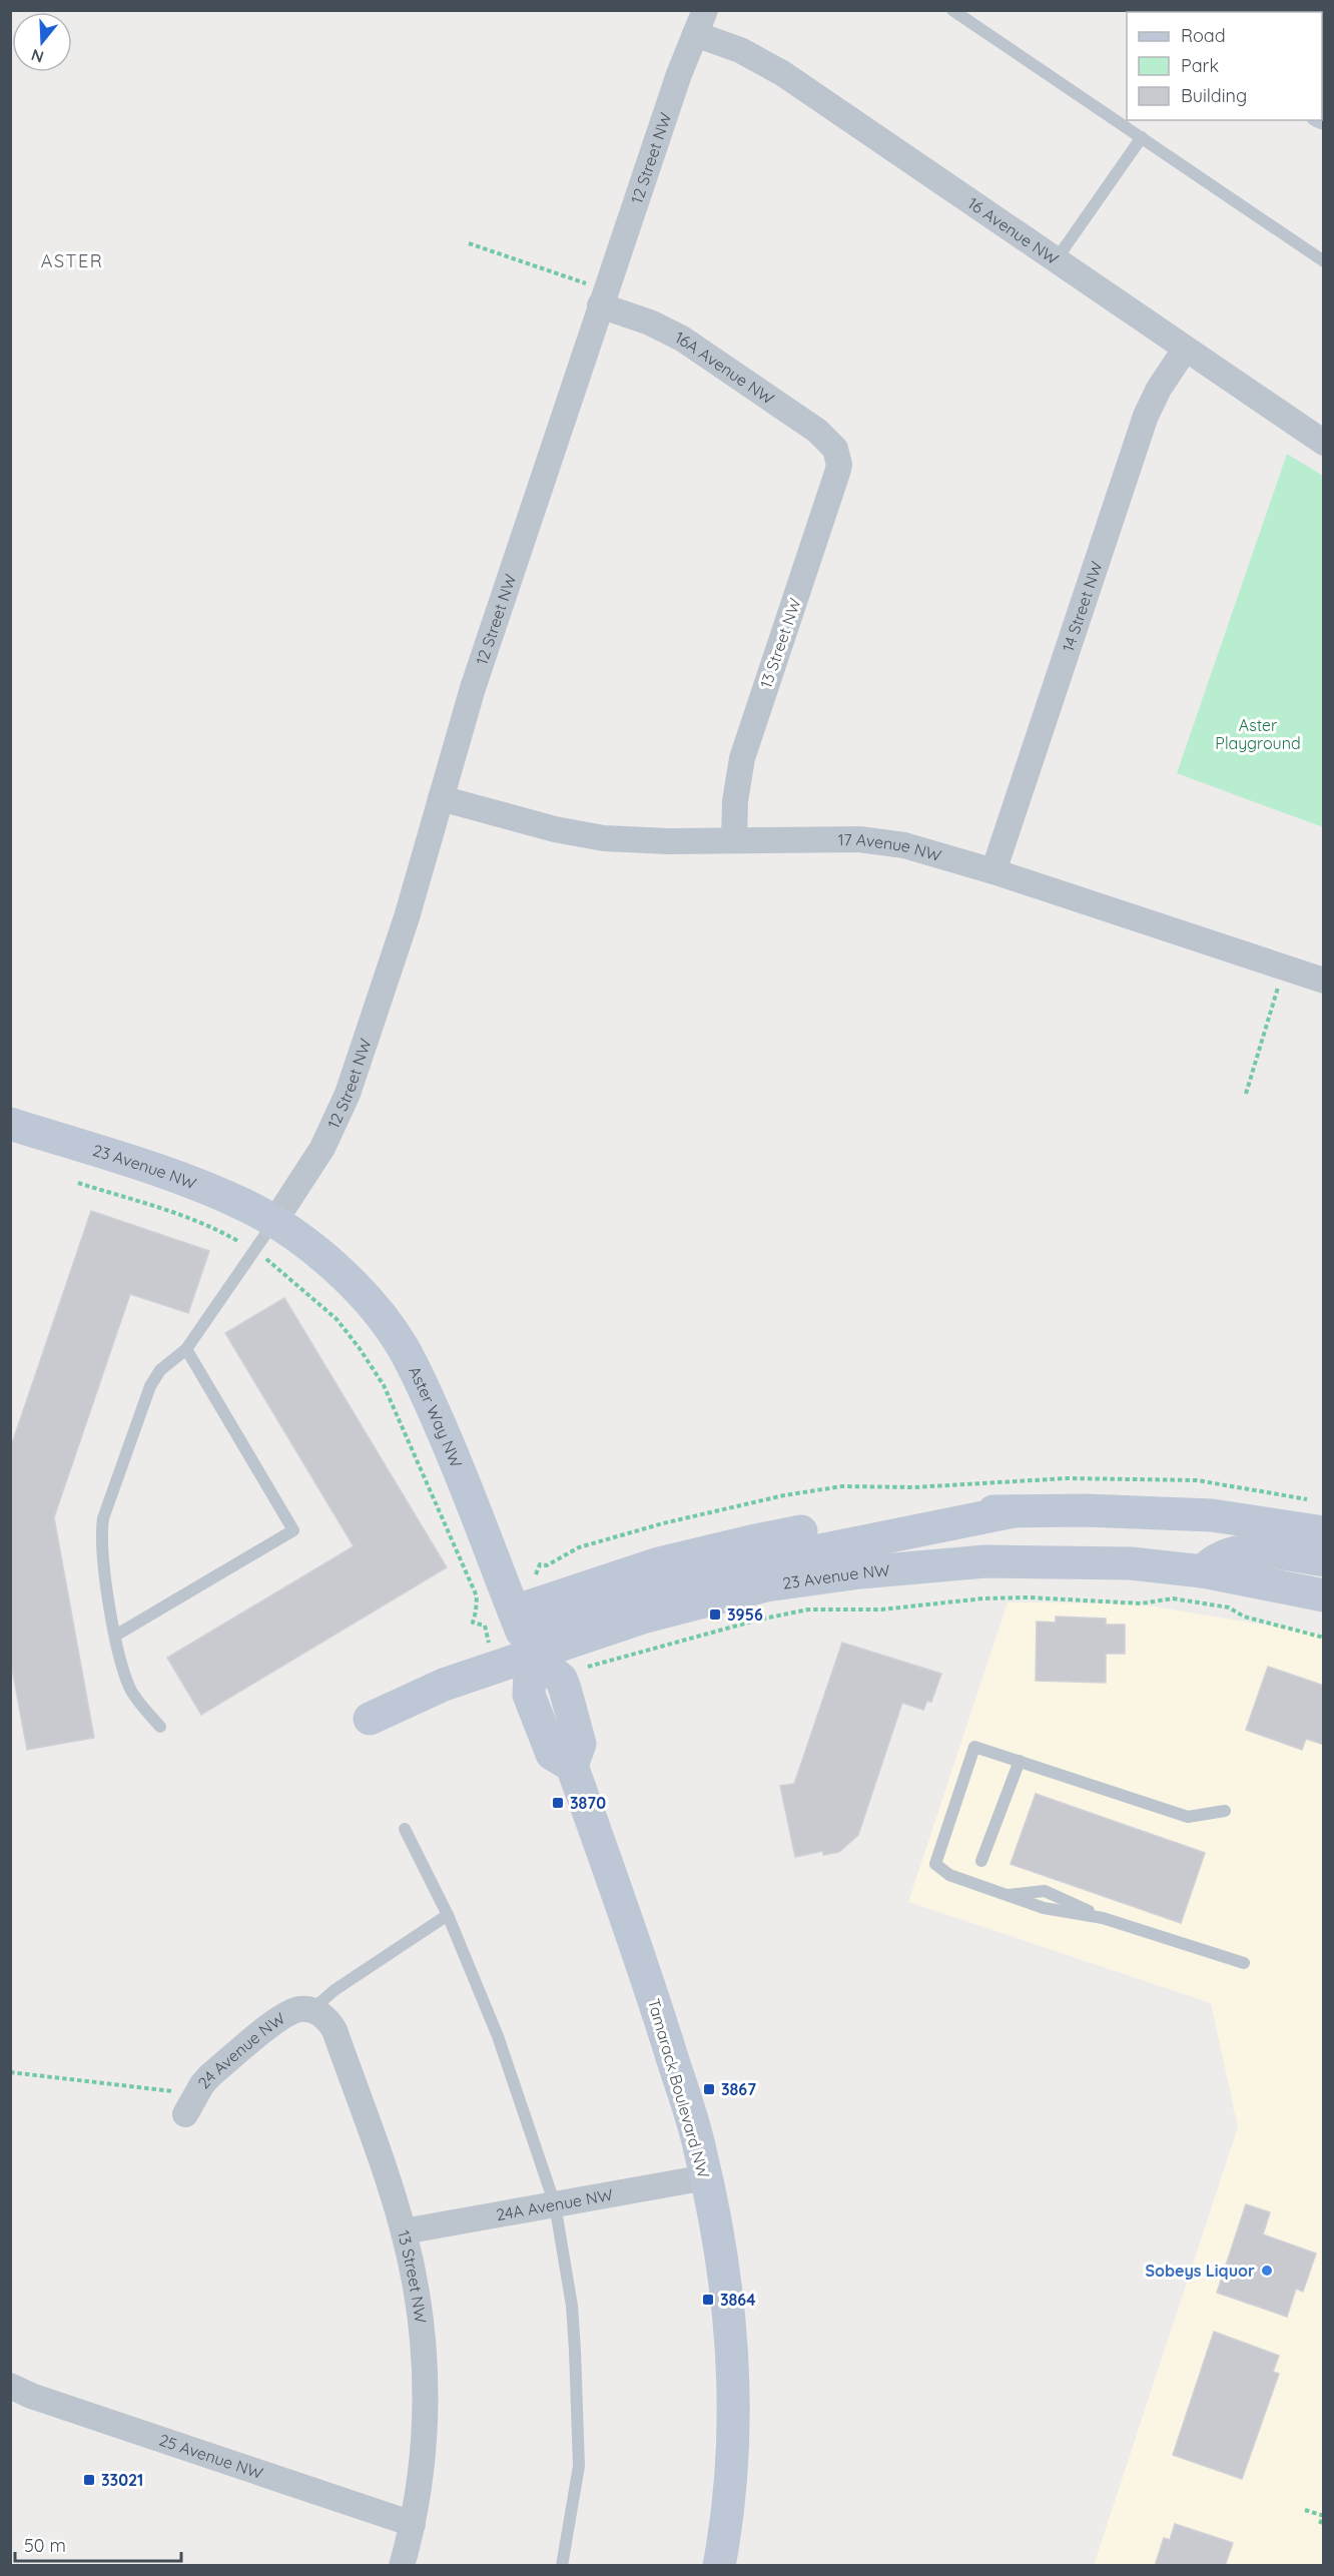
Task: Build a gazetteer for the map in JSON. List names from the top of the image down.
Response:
{
  "streets": {
    "main road": ["23 Avenue NW", "Aster Way NW", "Tamarack Boulevard NW"],
    "street": [
      "12 Street NW",
      "16 Avenue NW",
      "16A Avenue NW",
      "14 Street NW",
      "13 Street NW",
      "17 Avenue NW",
      "24 Avenue NW",
      "24A Avenue NW",
      "25 Avenue NW"
    ]
  },
  "crossings": [
    ["12 Street NW", "16 Avenue NW"],
    ["12 Street NW", "16A Avenue NW"],
    ["12 Street NW", "17 Avenue NW"],
    ["12 Street NW", "23 Avenue NW"],
    ["12 Street NW", "Aster Way NW"],
    ["16 Avenue NW", "14 Street NW"],
    ["16A Avenue NW", "13 Street NW"],
    ["14 Street NW", "17 Avenue NW"],
    ["13 Street NW", "17 Avenue NW"],
    ["13 Street NW", "24 Avenue NW"],
    ["13 Street NW", "24A Avenue NW"],
    ["13 Street NW", "25 Avenue NW"],
    ["23 Avenue NW", "Aster Way NW"],
    ["23 Avenue NW", "Tamarack Boulevard NW"],
    ["Aster Way NW", "Tamarack Boulevard NW"],
    ["Tamarack Boulevard NW", "24A Avenue NW"]
  ],
  "districts": ["ASTER"],
  "parks": ["Aster Playground"],
  "places": {
    "transit": [
      "3956",
      "3870",
      "3867",
      "3864",
      "33021"
    ],
    "other": ["Sobeys Liquor"]
  },
  "legend": ["Road", "Park", "Building"],
  "scale_bar": "50 m",
  "north": "bottom"
}
